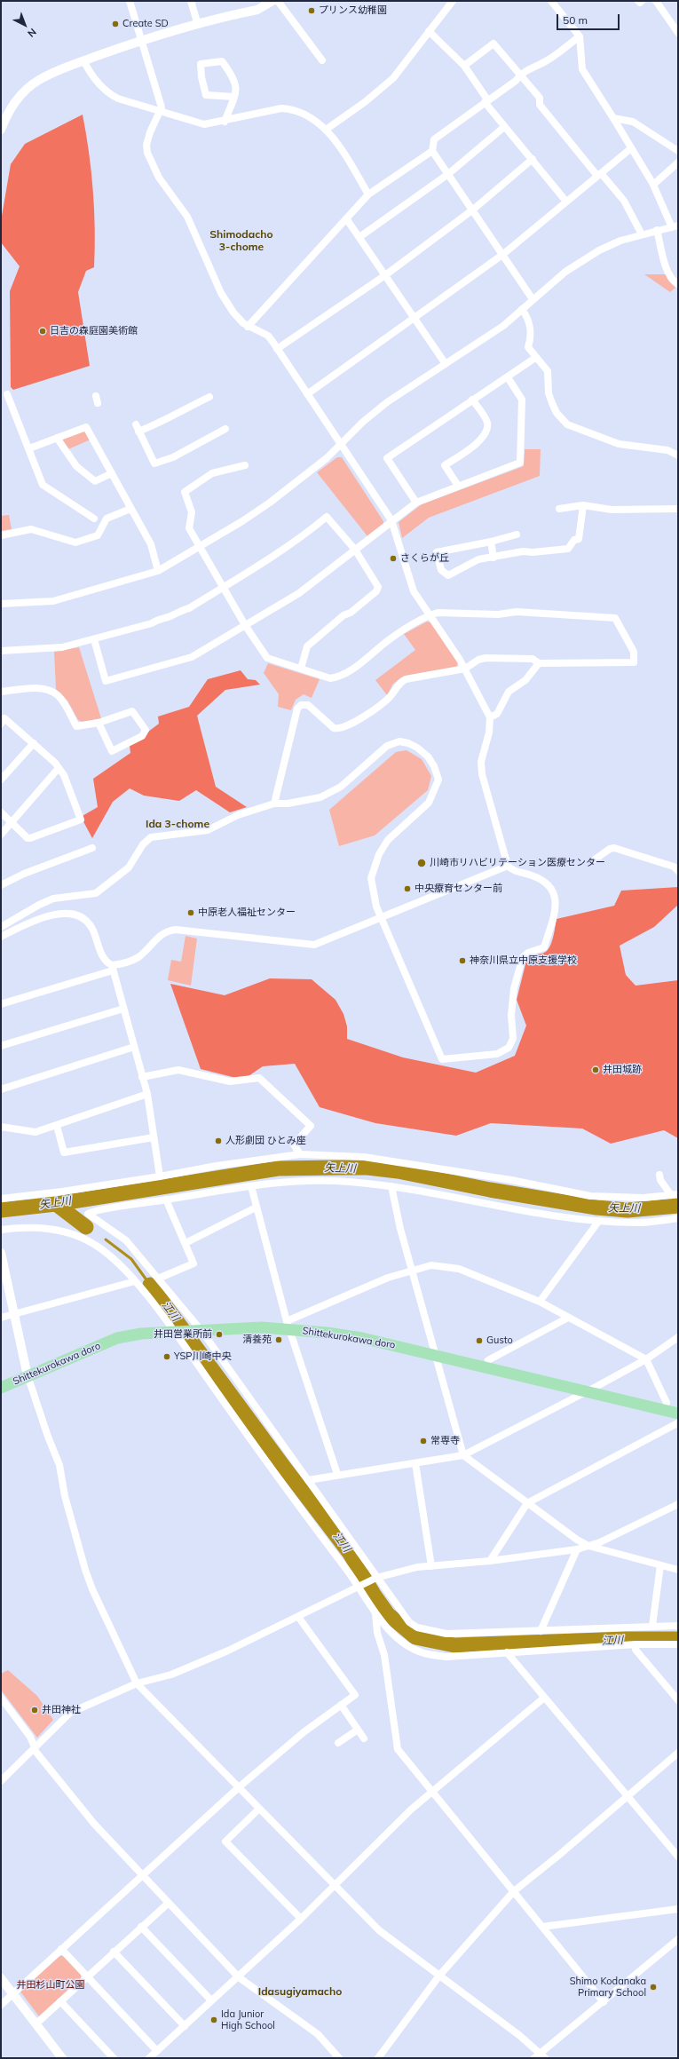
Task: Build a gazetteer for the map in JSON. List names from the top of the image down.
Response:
{
  "streets": {
    "main road": ["Shittekurokawa doro"]
  },
  "districts": ["Shimodacho 3-chome", "Ida 3-chome", "Idasugiyamacho"],
  "water": ["矢上川", "江川"],
  "parks": ["井田杉山町公園"],
  "places": [
    "プリンス幼稚園",
    "Create SD",
    "日吉の森庭園美術館",
    "さくらが丘",
    "川崎市リハビリテーション医療センター",
    "中央療育センター前",
    "中原老人福祉センター",
    "神奈川県立中原支援学校",
    "井田城跡",
    "人形劇団 ひとみ座",
    "井田営業所前",
    "清養苑",
    "Gusto",
    "YSP川崎中央",
    "常専寺",
    "井田神社",
    "Shimo Kodanaka Primary School",
    "Ida Junior High School"
  ],
  "scale_bar": "50 m",
  "north": "bottom right"
}
